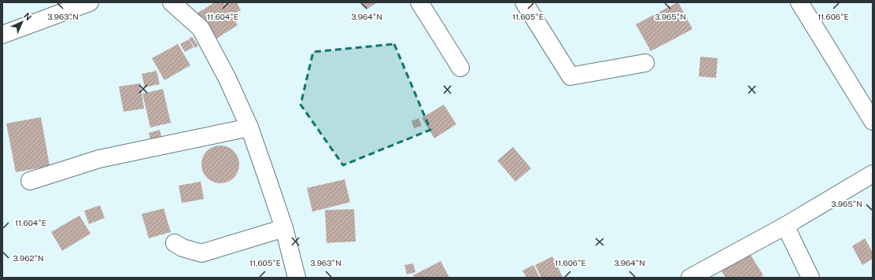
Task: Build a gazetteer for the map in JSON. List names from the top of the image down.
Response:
{
  "north": "top right",
  "coordinates": [
    "3.963°N",
    "11.604°E",
    "3.964°N",
    "11.605°E",
    "3.965°N",
    "11.606°E",
    "3.962°N"
  ]
}
